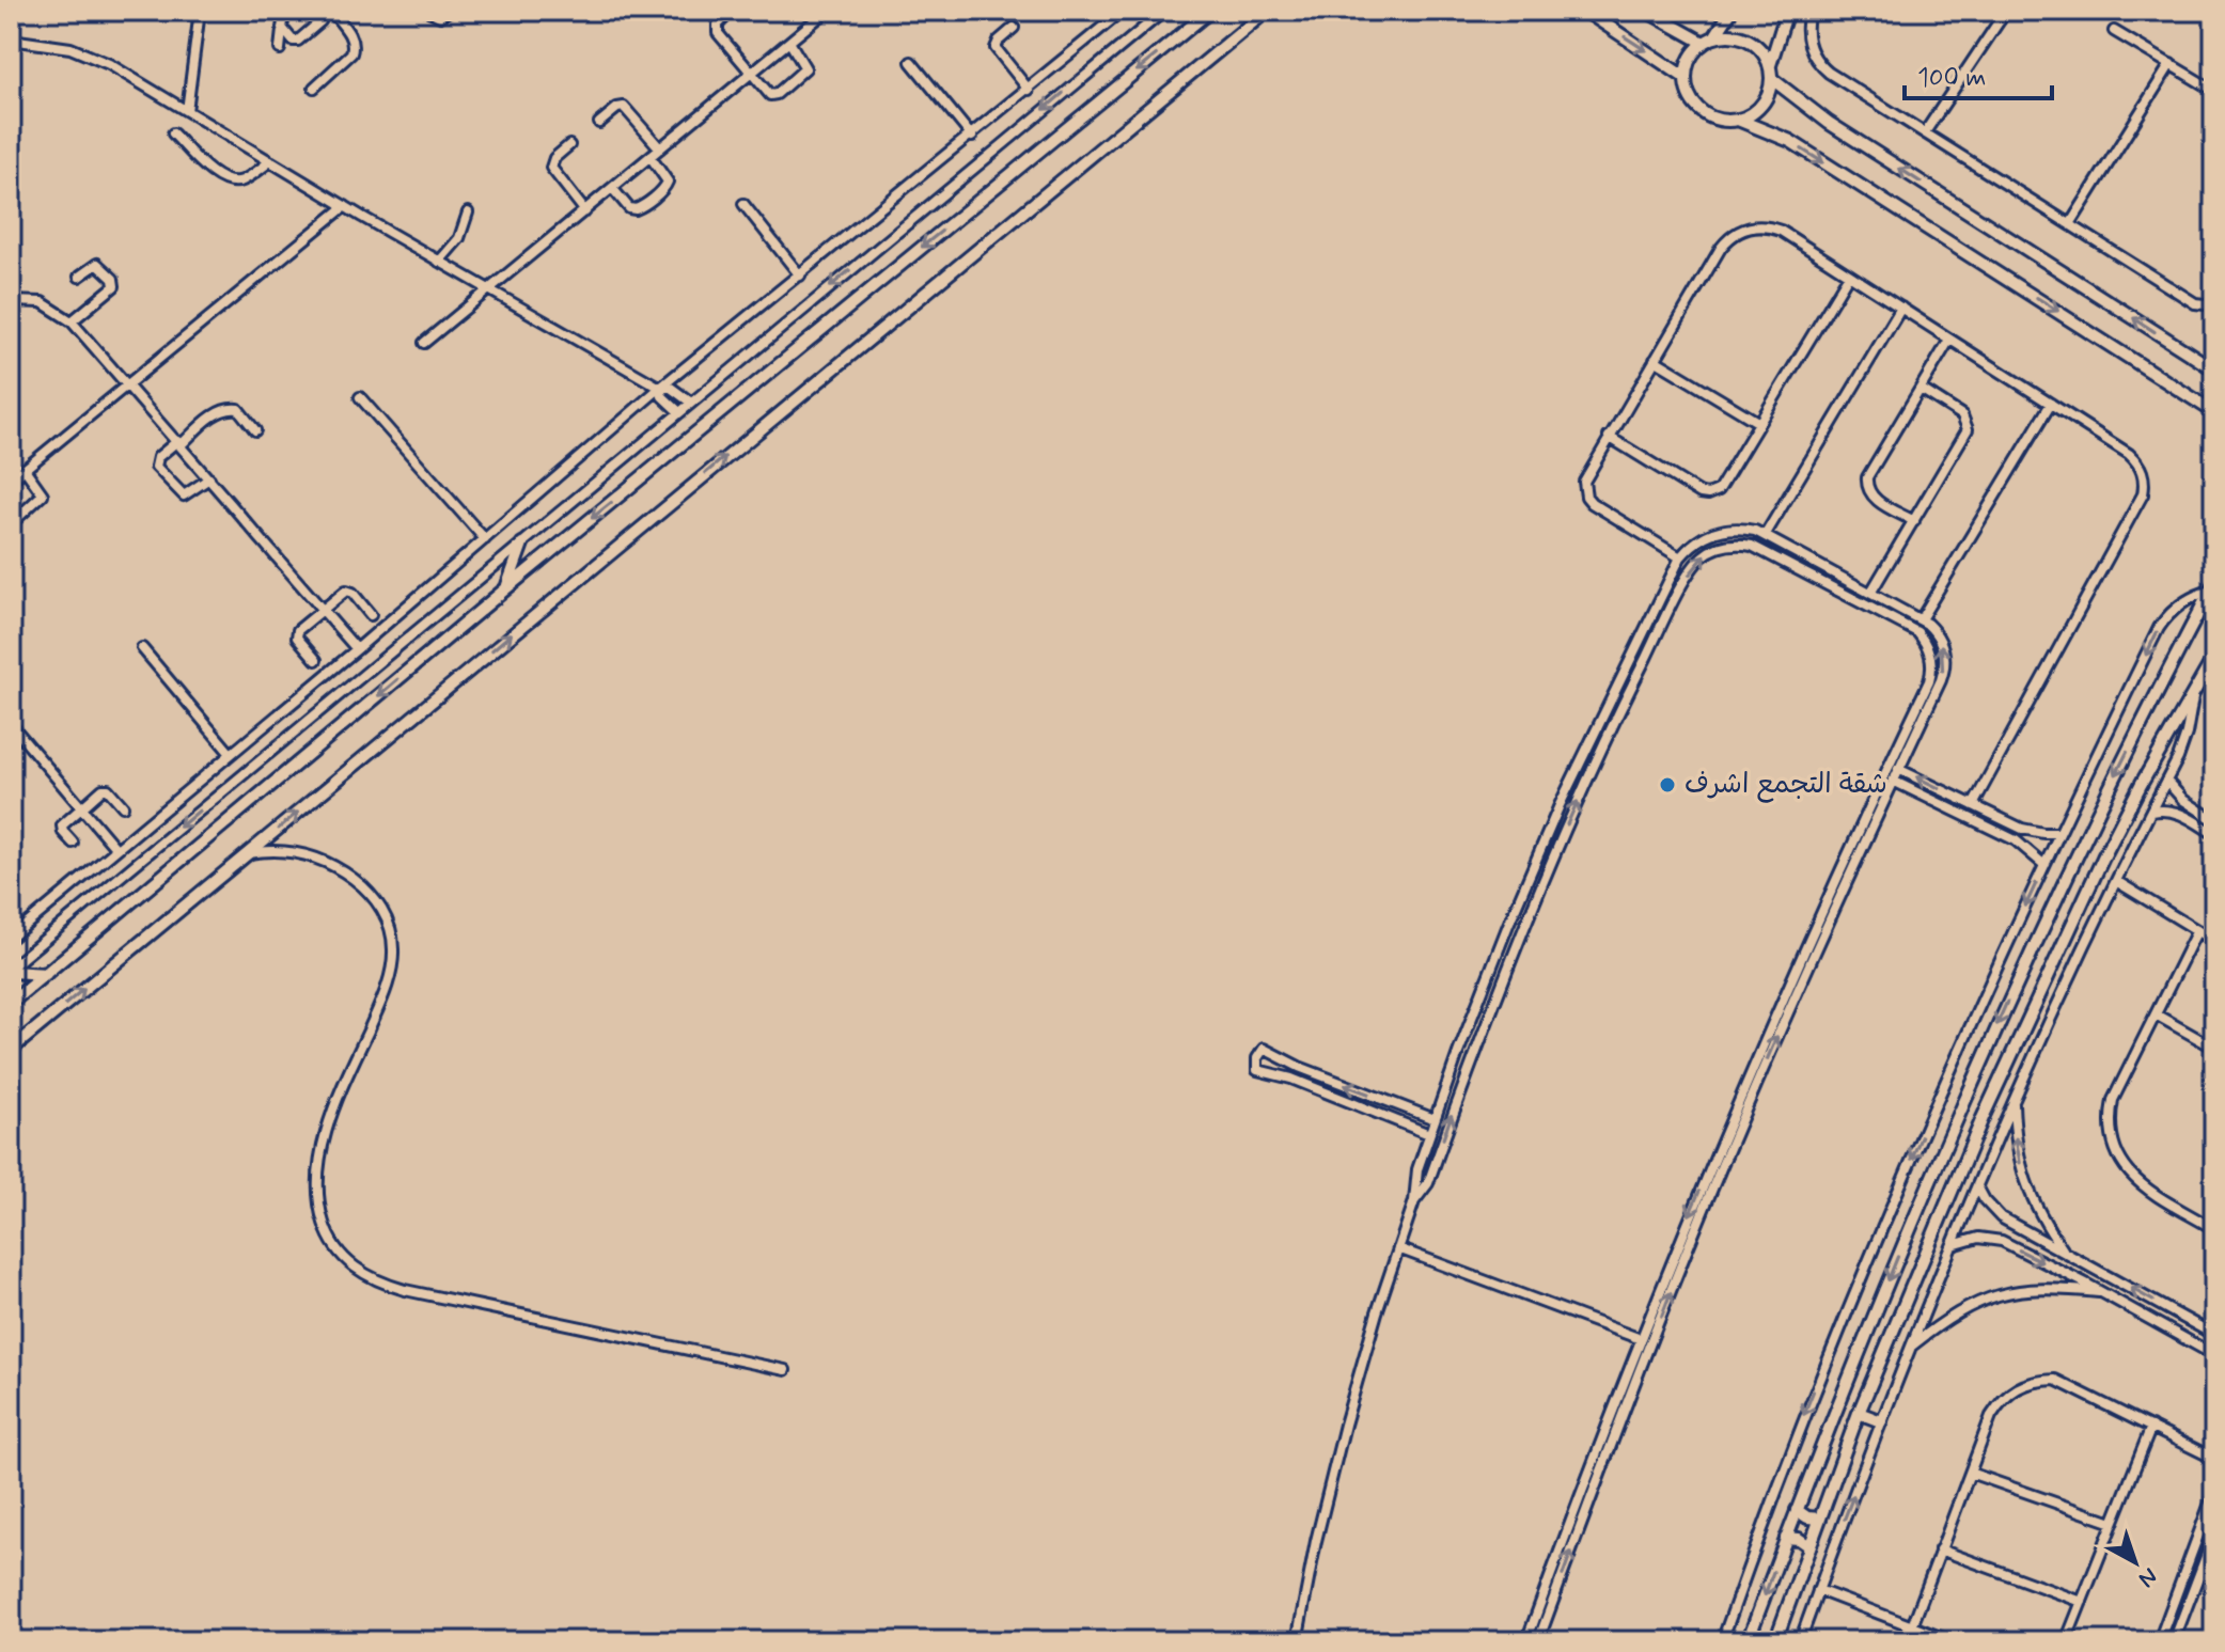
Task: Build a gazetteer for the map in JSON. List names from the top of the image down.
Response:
{
  "places": ["شقة التجمع اشرف"],
  "scale_bar": "100 m",
  "north": "bottom right"
}
